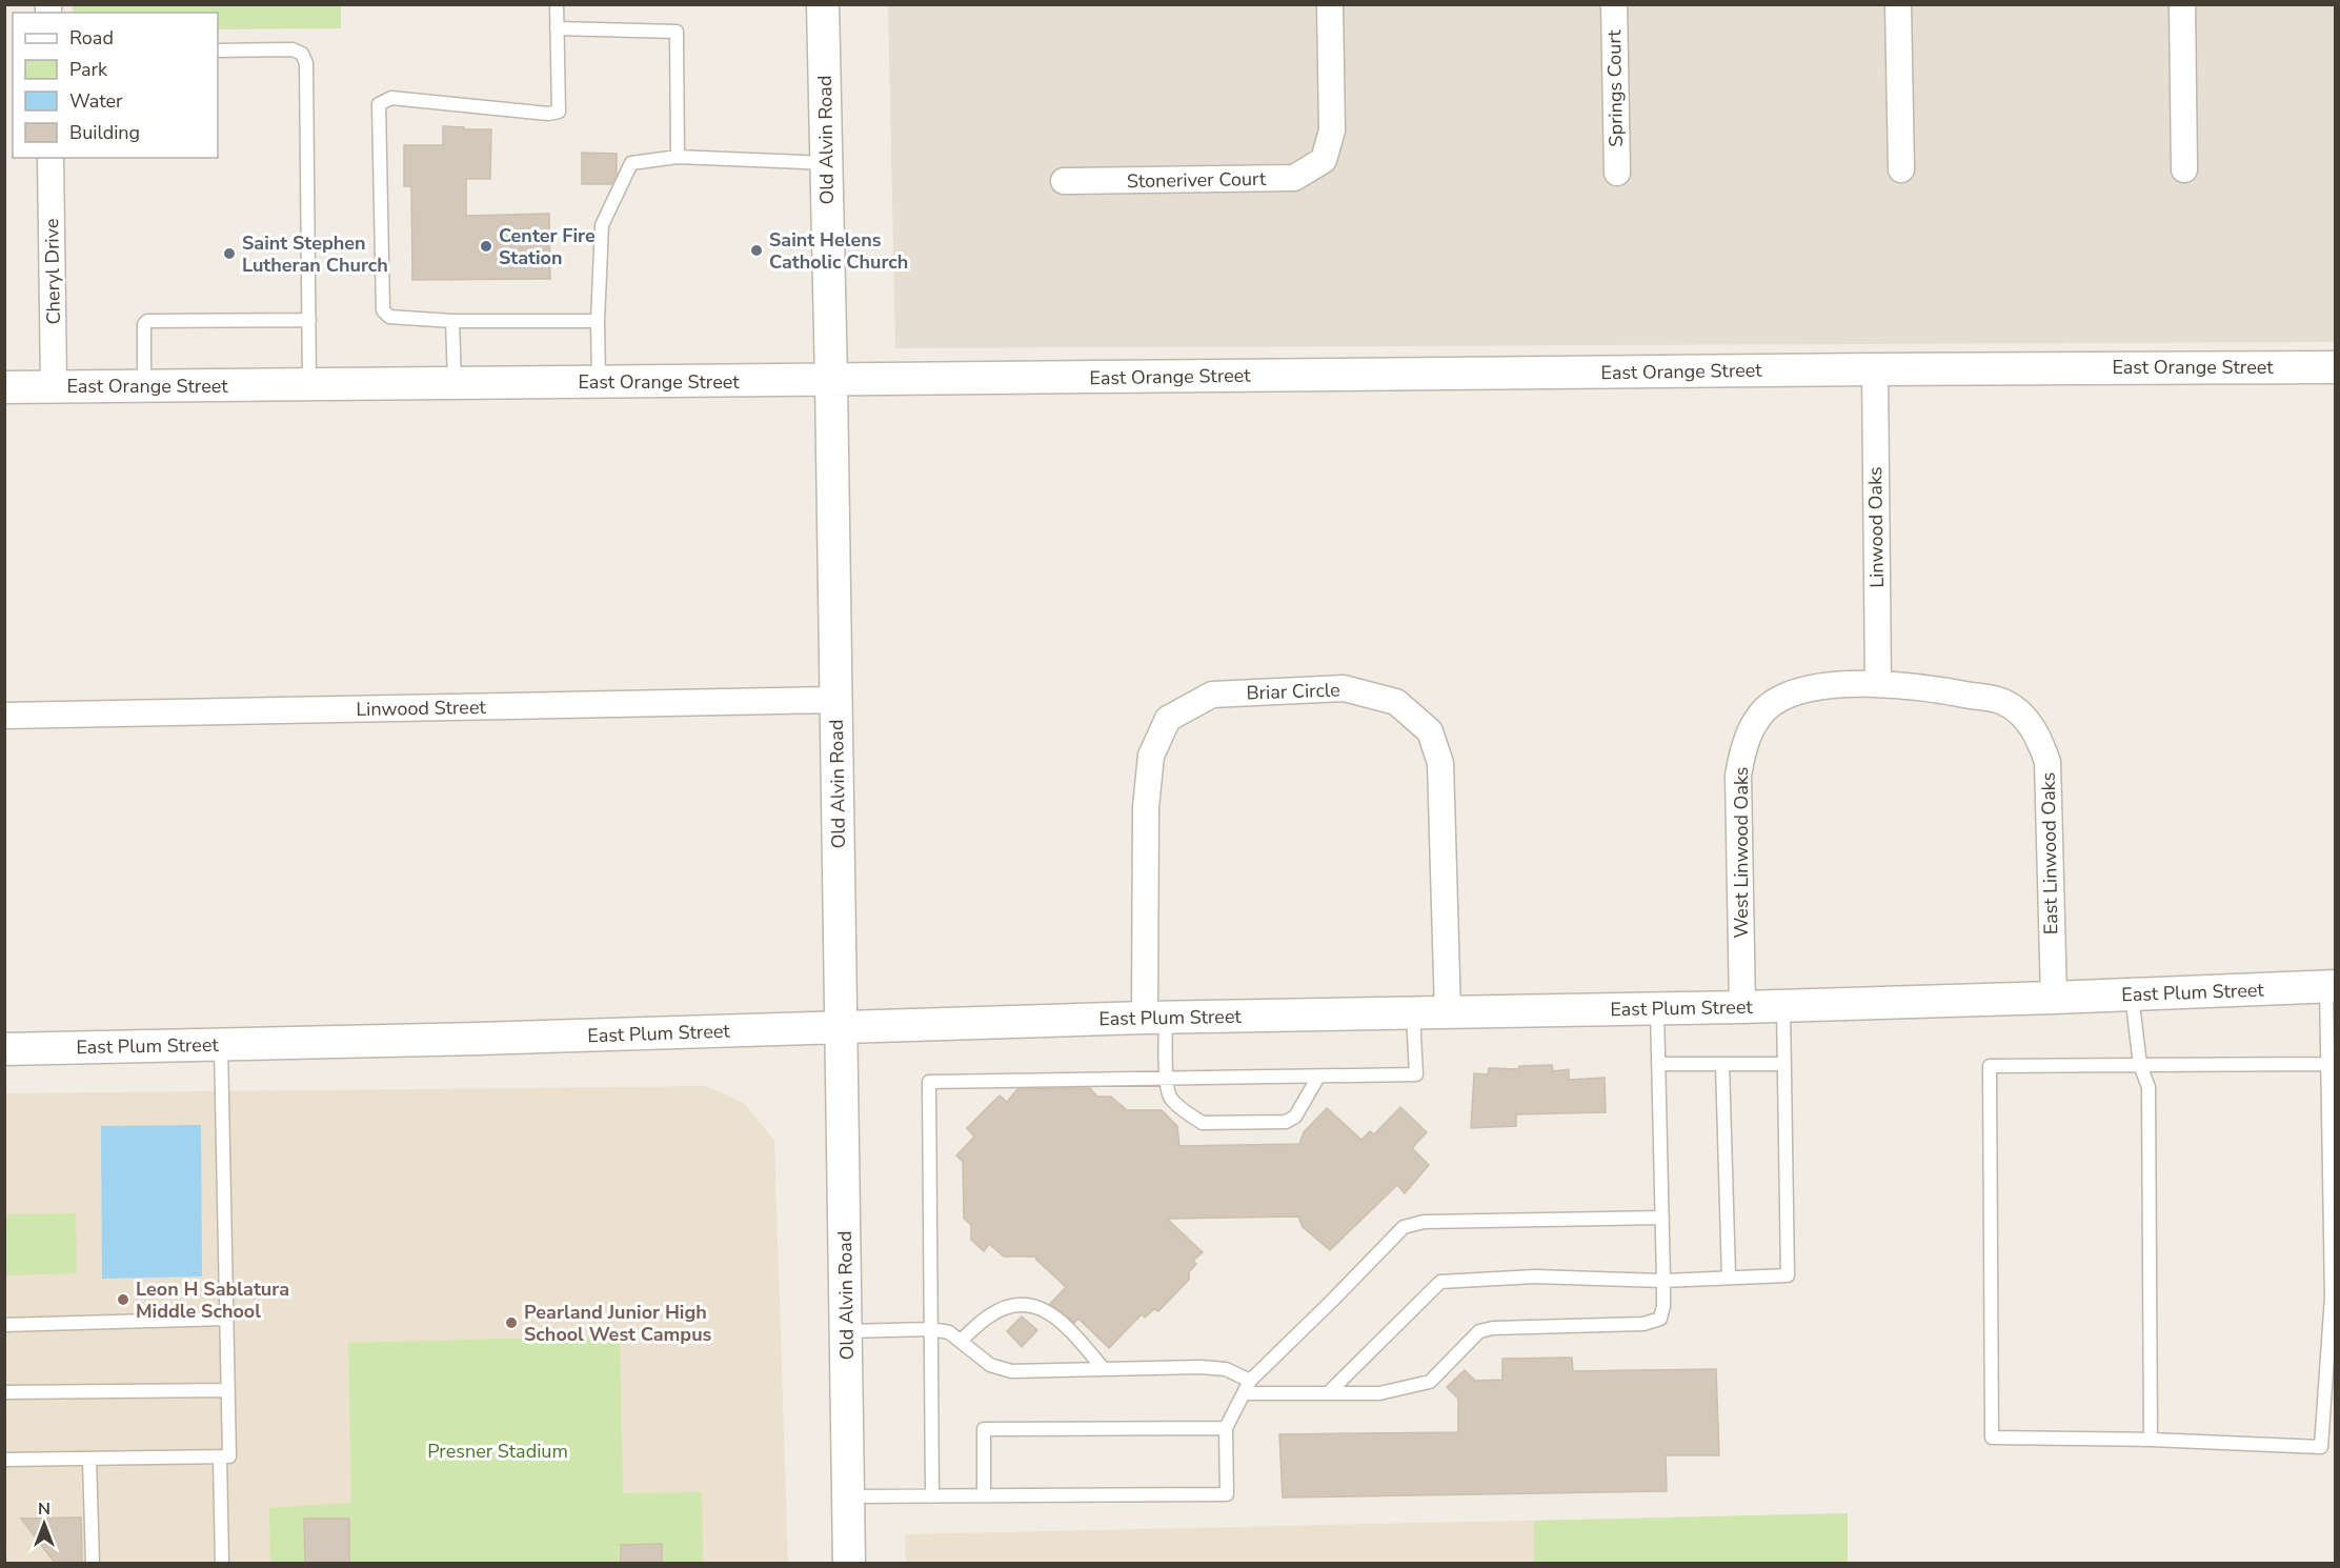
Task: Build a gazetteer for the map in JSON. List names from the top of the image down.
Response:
{
  "streets": {
    "street": [
      "Springs Court",
      "Old Alvin Road",
      "Stoneriver Court",
      "Cheryl Drive",
      "East Orange Street",
      "Linwood Oaks",
      "Briar Circle",
      "Linwood Street",
      "West Linwood Oaks",
      "East Linwood Oaks",
      "East Plum Street"
    ]
  },
  "crossings": [
    ["Old Alvin Road", "East Orange Street"],
    ["Old Alvin Road", "Linwood Street"],
    ["Old Alvin Road", "East Plum Street"],
    ["Cheryl Drive", "East Orange Street"],
    ["East Orange Street", "Linwood Oaks"],
    ["Linwood Oaks", "West Linwood Oaks"],
    ["Linwood Oaks", "East Linwood Oaks"],
    ["Briar Circle", "East Plum Street"],
    ["West Linwood Oaks", "East Linwood Oaks"],
    ["West Linwood Oaks", "East Plum Street"],
    ["East Linwood Oaks", "East Plum Street"]
  ],
  "parks": ["Presner Stadium"],
  "places": [
    "Center Fire Station",
    "Saint Helens Catholic Church",
    "Saint Stephen Lutheran Church",
    "Leon H Sablatura Middle School",
    "Pearland Junior High School West Campus"
  ],
  "legend": [
    "Road",
    "Park",
    "Water",
    "Building"
  ],
  "north": "top"
}
